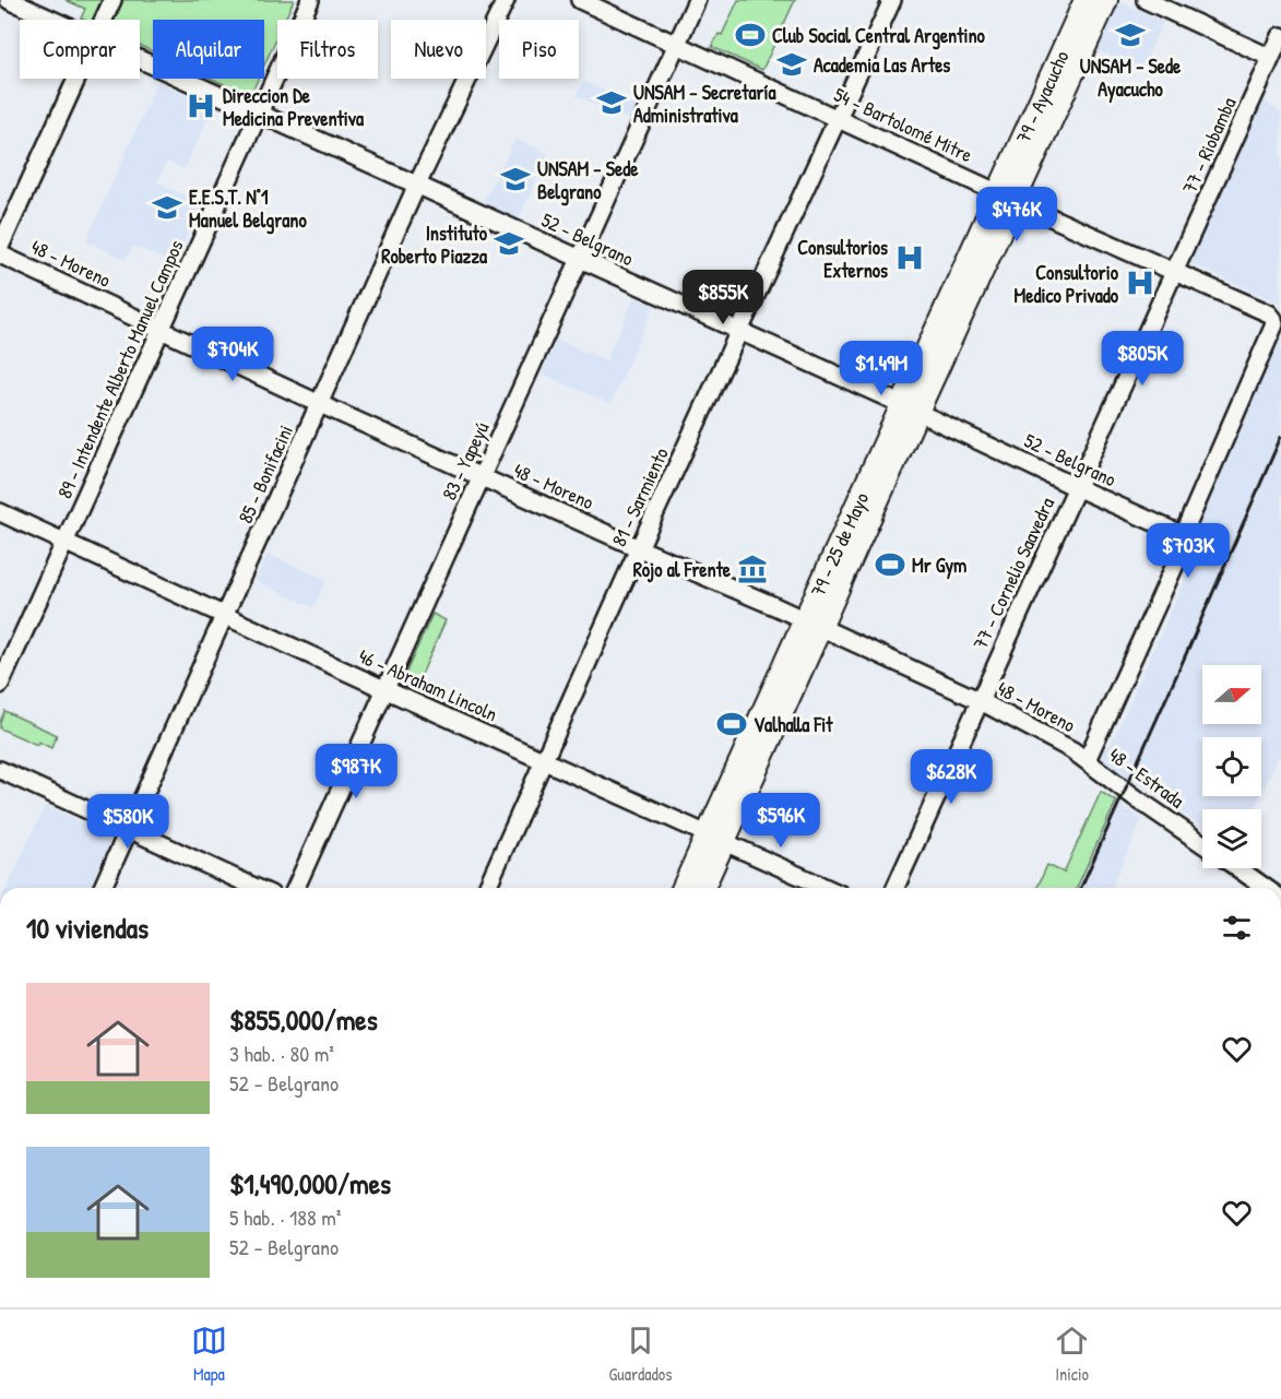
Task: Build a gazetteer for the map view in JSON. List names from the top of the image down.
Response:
{
  "streets": {
    "main road": ["79 - Ayacucho", "79 - 25 de Mayo"],
    "street": [
      "54 - Bartolomé Mitre",
      "77 - Riobamba",
      "52 - Belgrano",
      "48 - Moreno",
      "89 - Intendente Alberto Manuel Campos",
      "83 - Yapeyú",
      "85 - Bonifacini",
      "81 - Sarmiento",
      "77 - Cornelio Saavedra",
      "46 - Abraham Lincoln",
      "48 - Estrada"
    ]
  },
  "crossings": [
    ["79 - Ayacucho", "54 - Bartolomé Mitre"],
    ["79 - Ayacucho", "79 - 25 de Mayo"],
    ["54 - Bartolomé Mitre", "77 - Riobamba"],
    ["54 - Bartolomé Mitre", "52 - Belgrano"],
    ["54 - Bartolomé Mitre", "83 - Yapeyú"],
    ["54 - Bartolomé Mitre", "81 - Sarmiento"],
    ["54 - Bartolomé Mitre", "79 - 25 de Mayo"],
    ["54 - Bartolomé Mitre", "77 - Cornelio Saavedra"],
    ["77 - Riobamba", "77 - Cornelio Saavedra"],
    ["52 - Belgrano", "89 - Intendente Alberto Manuel Campos"],
    ["52 - Belgrano", "83 - Yapeyú"],
    ["52 - Belgrano", "85 - Bonifacini"],
    ["52 - Belgrano", "81 - Sarmiento"],
    ["52 - Belgrano", "79 - 25 de Mayo"],
    ["52 - Belgrano", "77 - Cornelio Saavedra"],
    ["48 - Moreno", "89 - Intendente Alberto Manuel Campos"],
    ["48 - Moreno", "83 - Yapeyú"],
    ["48 - Moreno", "85 - Bonifacini"],
    ["48 - Moreno", "81 - Sarmiento"],
    ["48 - Moreno", "79 - 25 de Mayo"],
    ["48 - Moreno", "77 - Cornelio Saavedra"],
    ["48 - Moreno", "48 - Estrada"],
    ["89 - Intendente Alberto Manuel Campos", "46 - Abraham Lincoln"],
    ["83 - Yapeyú", "46 - Abraham Lincoln"],
    ["85 - Bonifacini", "46 - Abraham Lincoln"],
    ["81 - Sarmiento", "46 - Abraham Lincoln"],
    ["79 - 25 de Mayo", "46 - Abraham Lincoln"]
  ],
  "places": {
    "sports": ["Club Social Central Argentino", "Mr Gym", "Valhalla Fit"],
    "school or university": [
      "UNSAM - Sede Ayacucho",
      "Academia Las Artes",
      "UNSAM - Secretaría Administrativa",
      "UNSAM - Sede Belgrano",
      "E.E.S.T. N°1 Manuel Belgrano",
      "Instituto Roberto Piazza"
    ],
    "hospital": ["Direccion De Medicina Preventiva", "Consultorios Externos", "Consultorio Medico Privado"],
    "museum": ["Rojo al Frente"]
  },
  "north": "right",
  "page": {
    "chip": [
      "Comprar",
      "Alquilar",
      "Filtros",
      "Nuevo",
      "Piso"
    ],
    "price": [
      "$476K",
      "$855K",
      "$704K",
      "$805K",
      "$1.49M",
      "$703K",
      "$987K",
      "$628K",
      "$596K",
      "$580K"
    ],
    "heading": "10 viviendas",
    "list": [
      {
        "name": "$855,000/mes",
        "note": "3 hab. · 80 m² · 52 - Belgrano"
      },
      {
        "name": "$1,490,000/mes",
        "note": "5 hab. · 188 m² · 52 - Belgrano"
      }
    ],
    "tabs": ["Mapa", "Guardados", "Inicio"]
  }
}
